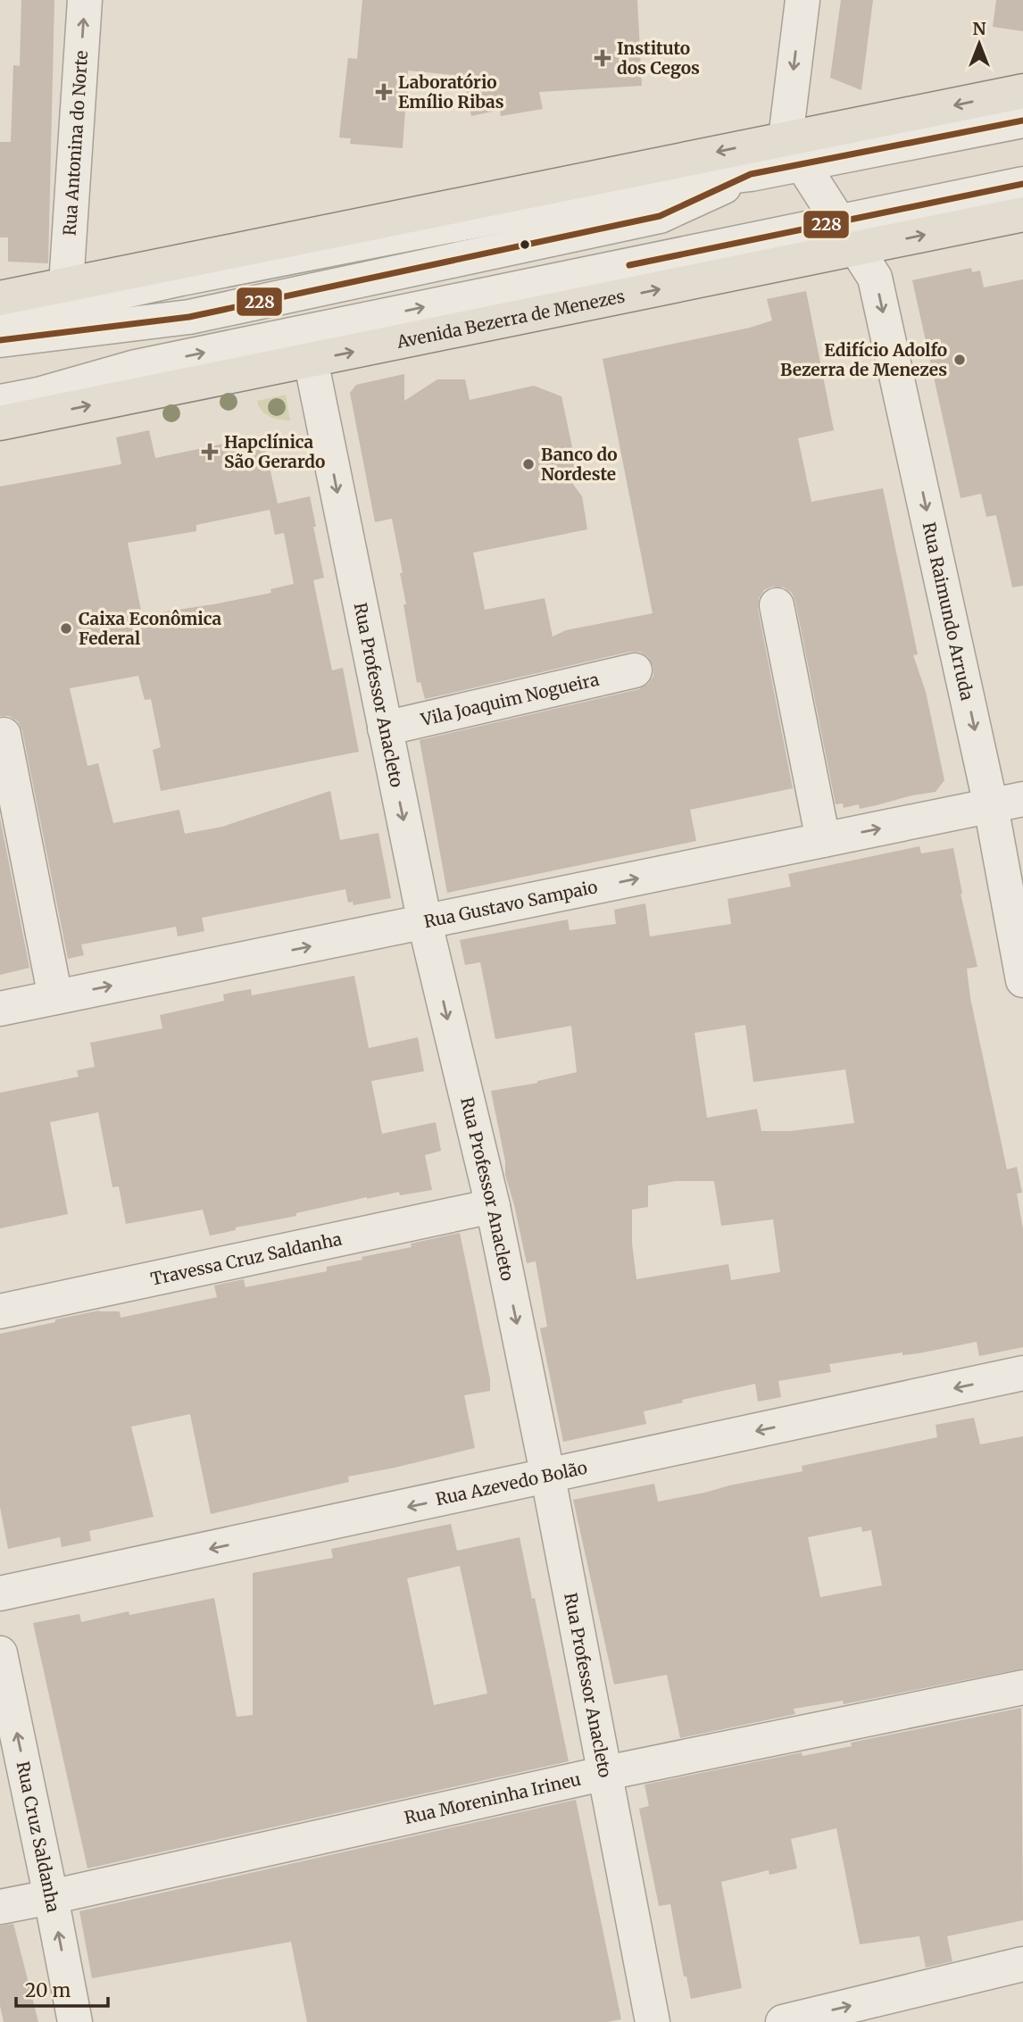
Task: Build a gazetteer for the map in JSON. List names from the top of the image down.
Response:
{
  "streets": {
    "main road": ["Avenida Bezerra de Menezes"],
    "street": [
      "Rua Antonina do Norte",
      "Rua Raimundo Arruda",
      "Rua Professor Anacleto",
      "Vila Joaquim Nogueira",
      "Rua Gustavo Sampaio",
      "Travessa Cruz Saldanha",
      "Rua Azevedo Bolão",
      "Rua Moreninha Irineu",
      "Rua Cruz Saldanha"
    ]
  },
  "crossings": [
    ["Avenida Bezerra de Menezes", "Rua Raimundo Arruda"],
    ["Avenida Bezerra de Menezes", "Rua Professor Anacleto"],
    ["Rua Raimundo Arruda", "Rua Gustavo Sampaio"],
    ["Rua Professor Anacleto", "Vila Joaquim Nogueira"],
    ["Rua Professor Anacleto", "Rua Gustavo Sampaio"],
    ["Rua Professor Anacleto", "Travessa Cruz Saldanha"],
    ["Rua Professor Anacleto", "Rua Azevedo Bolão"],
    ["Rua Professor Anacleto", "Rua Moreninha Irineu"],
    ["Rua Moreninha Irineu", "Rua Cruz Saldanha"]
  ],
  "one_way": [
    "Rua Antonina do Norte",
    "Rua Professor Anacleto",
    "Rua Gustavo Sampaio",
    "Rua Azevedo Bolão",
    "Rua Cruz Saldanha"
  ],
  "places": {
    "health": ["Instituto dos Cegos", "Laboratório Emílio Ribas", "Hapclínica São Gerardo"],
    "other": ["Edifício Adolfo Bezerra de Menezes", "Banco do Nordeste", "Caixa Econômica Federal"]
  },
  "lines": ["transit line 228"],
  "scale_bar": "20 m",
  "north": "top"
}
